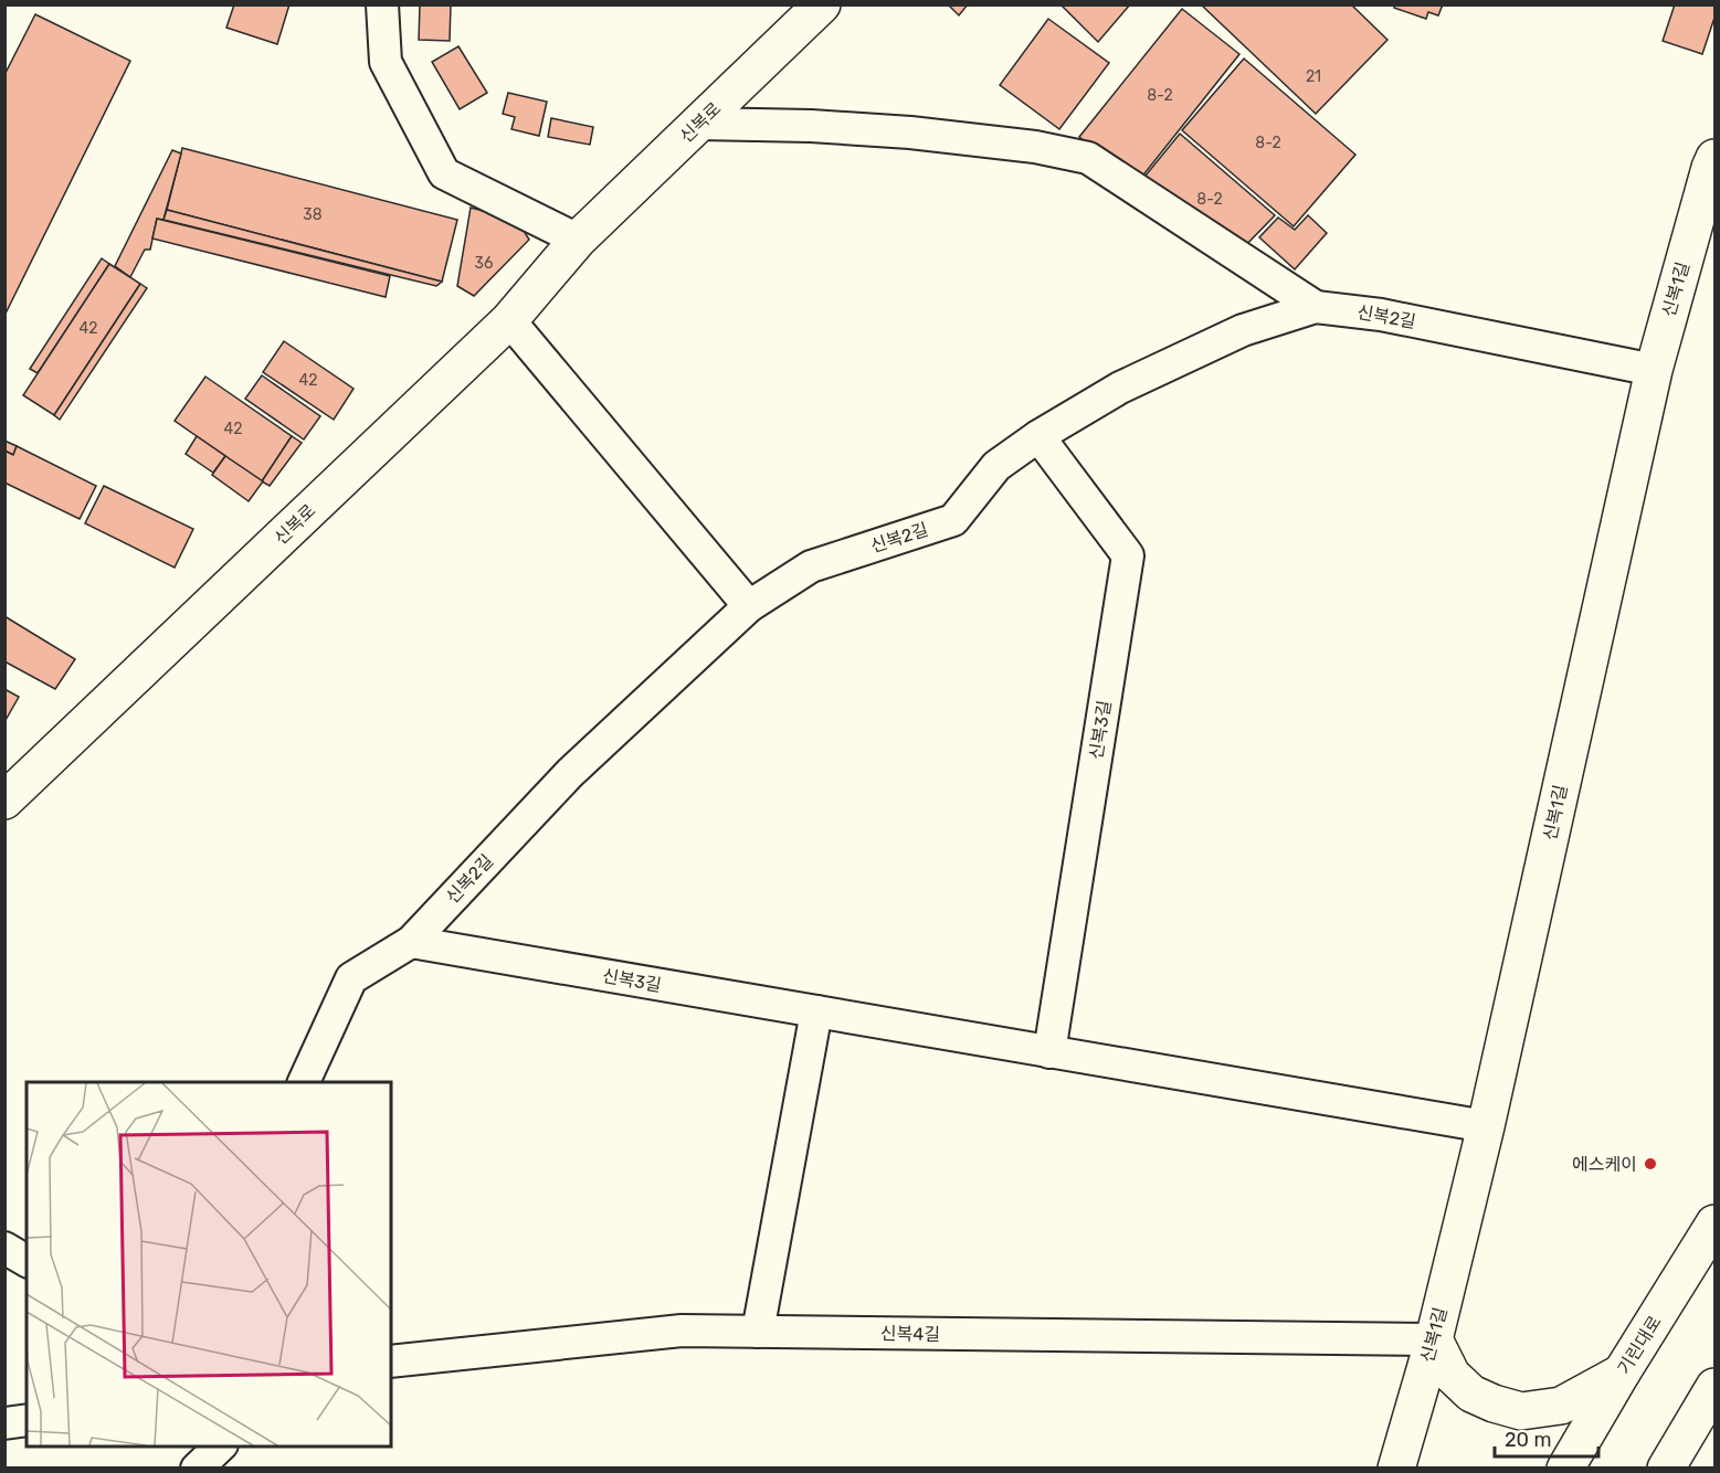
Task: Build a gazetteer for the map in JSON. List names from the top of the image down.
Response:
{
  "streets": {
    "street": [
      "신복로",
      "신복1길",
      "신복2길",
      "신복3길",
      "신복4길",
      "기린대로"
    ]
  },
  "crossings": [
    ["신복1길", "신복2길"],
    ["신복1길", "신복3길"],
    ["신복1길", "신복4길"],
    ["신복2길", "신복3길"]
  ],
  "places": ["에스케이"],
  "house_numbers": [
    "21",
    "8-2",
    "8-2",
    "8-2",
    "38",
    "36",
    "42",
    "42",
    "42"
  ],
  "scale_bar": "20 m"
}
